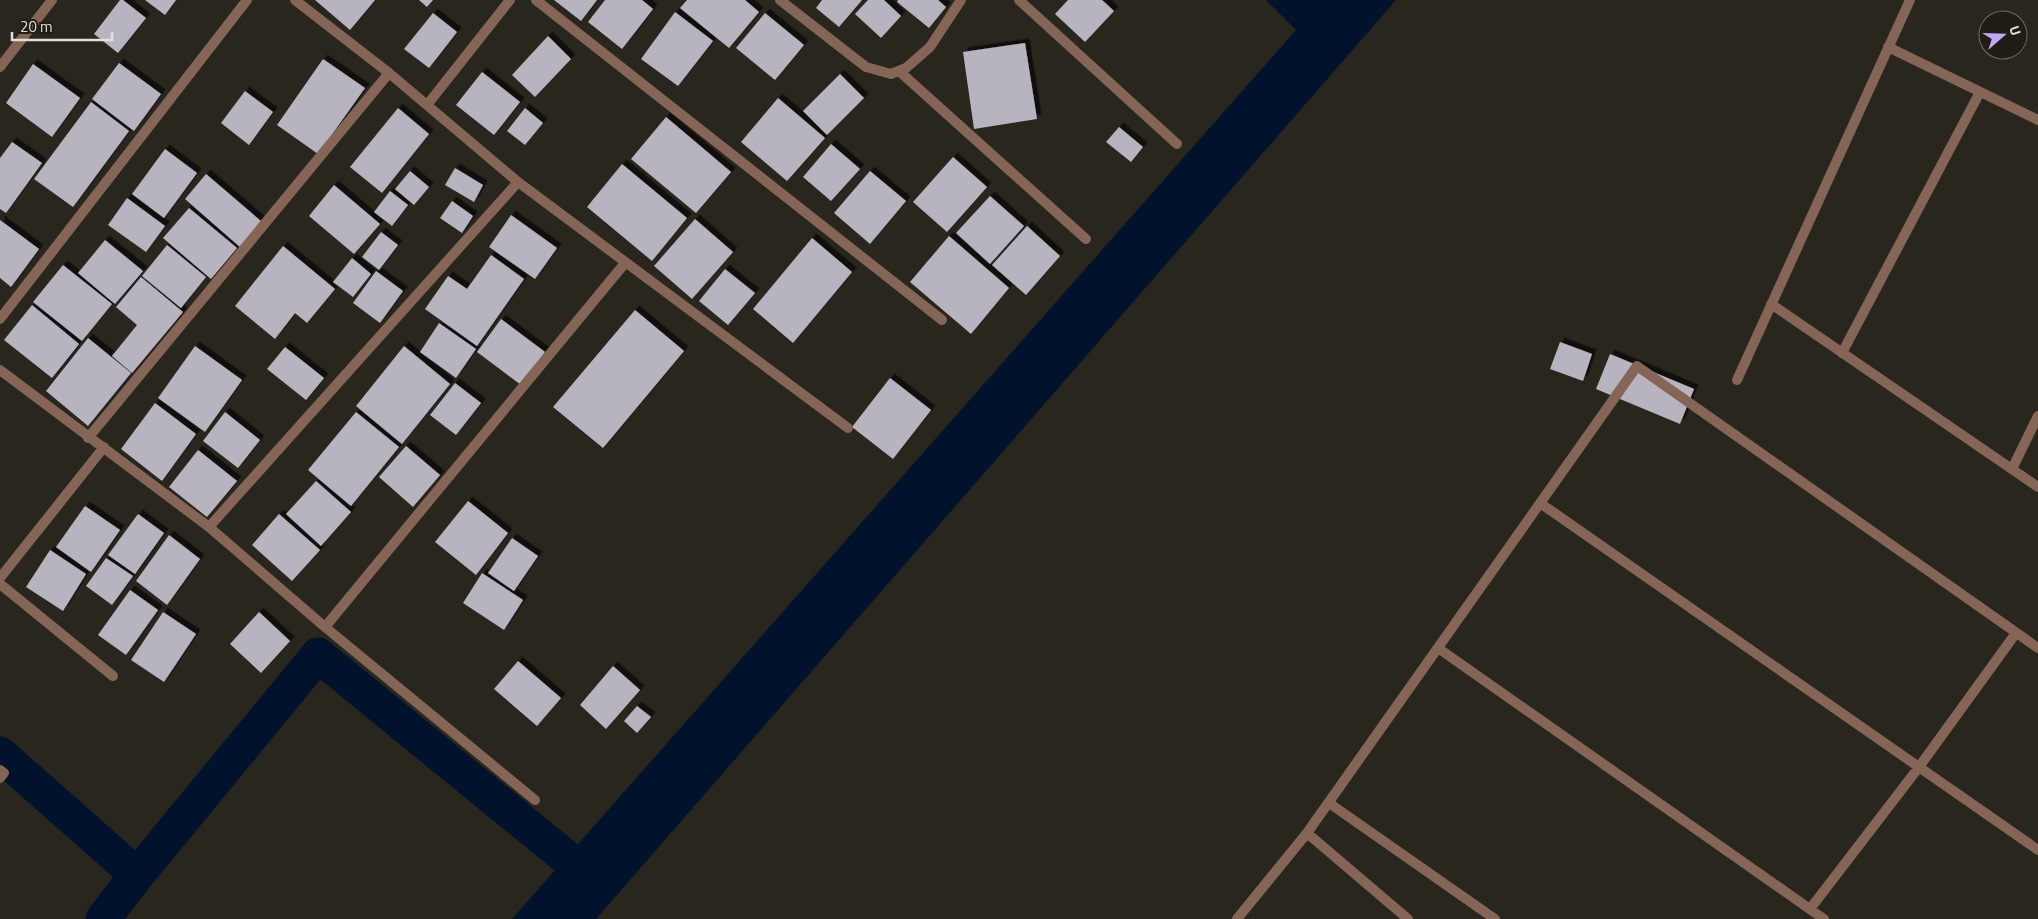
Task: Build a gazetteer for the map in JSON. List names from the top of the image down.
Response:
{
  "scale_bar": "20 m",
  "north": "right"
}
